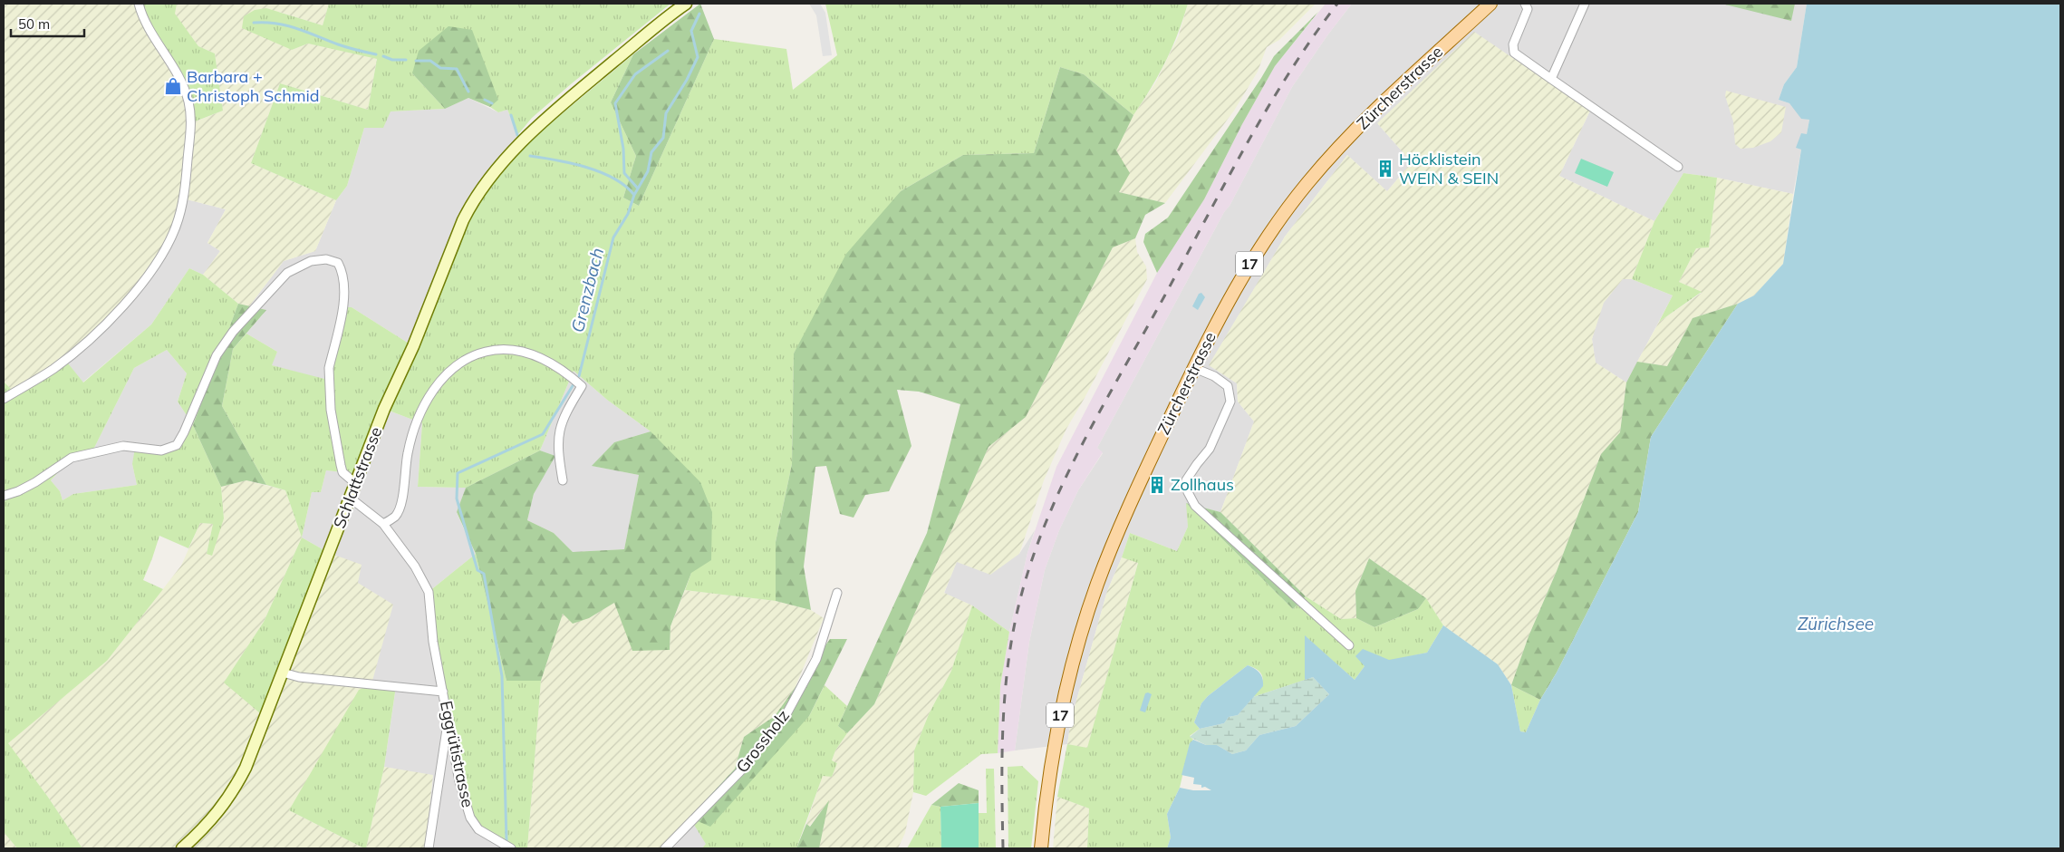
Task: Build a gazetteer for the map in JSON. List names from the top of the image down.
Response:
{
  "streets": {
    "main road": ["Zürcherstrasse", "17"],
    "street": ["Schlattstrasse", "Grossholz", "Eggrütistrasse"]
  },
  "crossings": [
    ["Schlattstrasse", "Eggrütistrasse"]
  ],
  "water": ["Grenzbach", "Zürichsee"],
  "places": {
    "shop": ["Barbara + Christoph Schmid"],
    "building": ["Höcklistein WEIN & SEIN", "Zollhaus"]
  },
  "scale_bar": "50 m"
}
